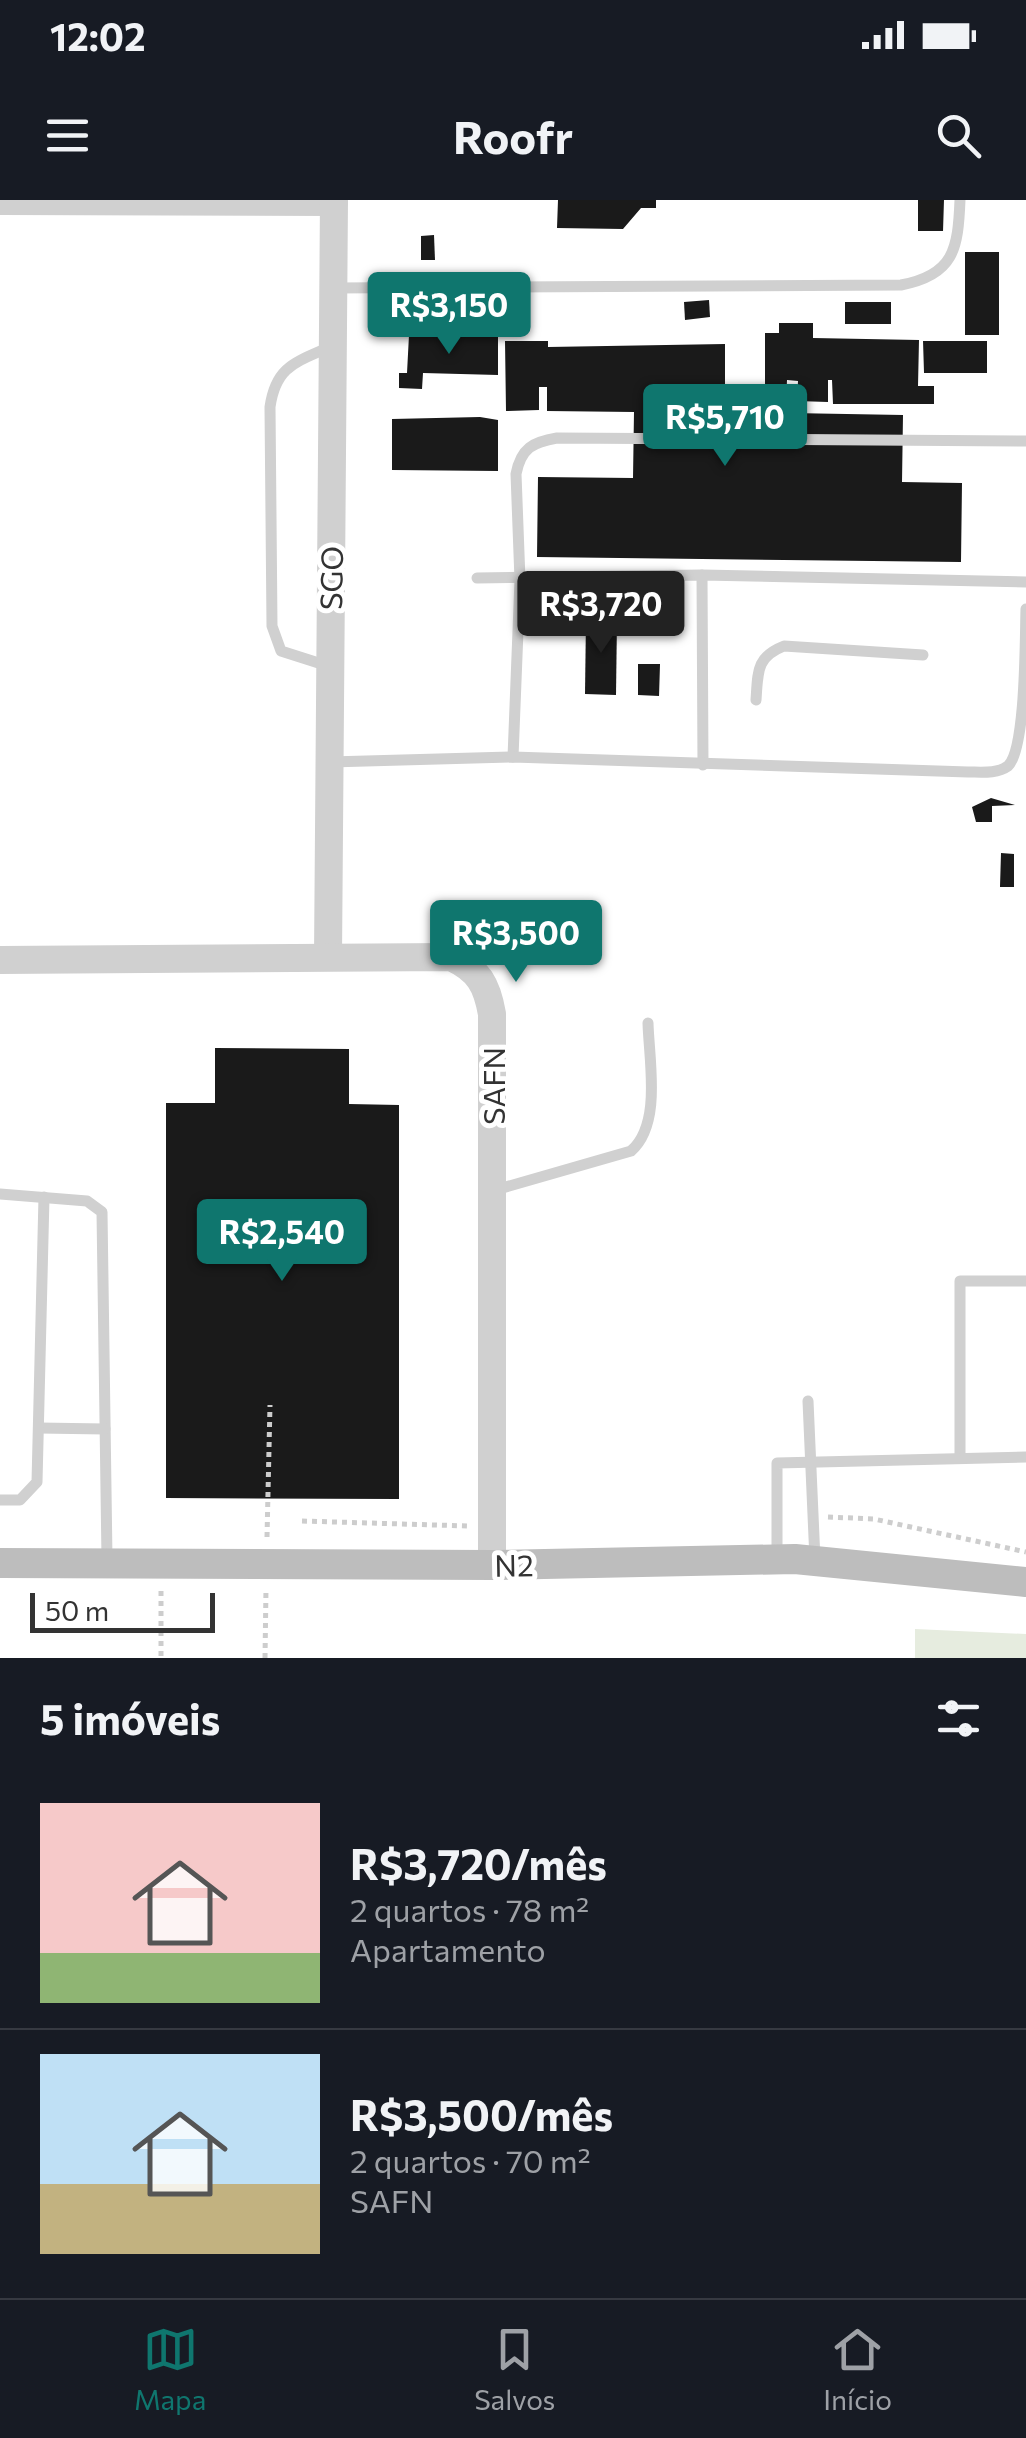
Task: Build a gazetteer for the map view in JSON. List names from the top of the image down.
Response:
{
  "streets": {
    "main road": ["N2"],
    "street": ["SGO", "SAFN"]
  },
  "crossings": [
    ["SGO", "SAFN"],
    ["SAFN", "N2"]
  ],
  "scale_bar": "50 m",
  "page": {
    "status": "12:02",
    "header": "Roofr",
    "price": [
      "R$3,150",
      "R$5,710",
      "R$3,720",
      "R$3,500",
      "R$2,540"
    ],
    "scale": "50 m",
    "heading": "5 imóveis",
    "list": [
      {
        "name": "R$3,720/mês",
        "note": "2 quartos · 78 m² · Apartamento"
      },
      {
        "name": "R$3,500/mês",
        "note": "2 quartos · 70 m² · SAFN"
      }
    ],
    "tabs": ["Mapa", "Salvos", "Início"]
  }
}
